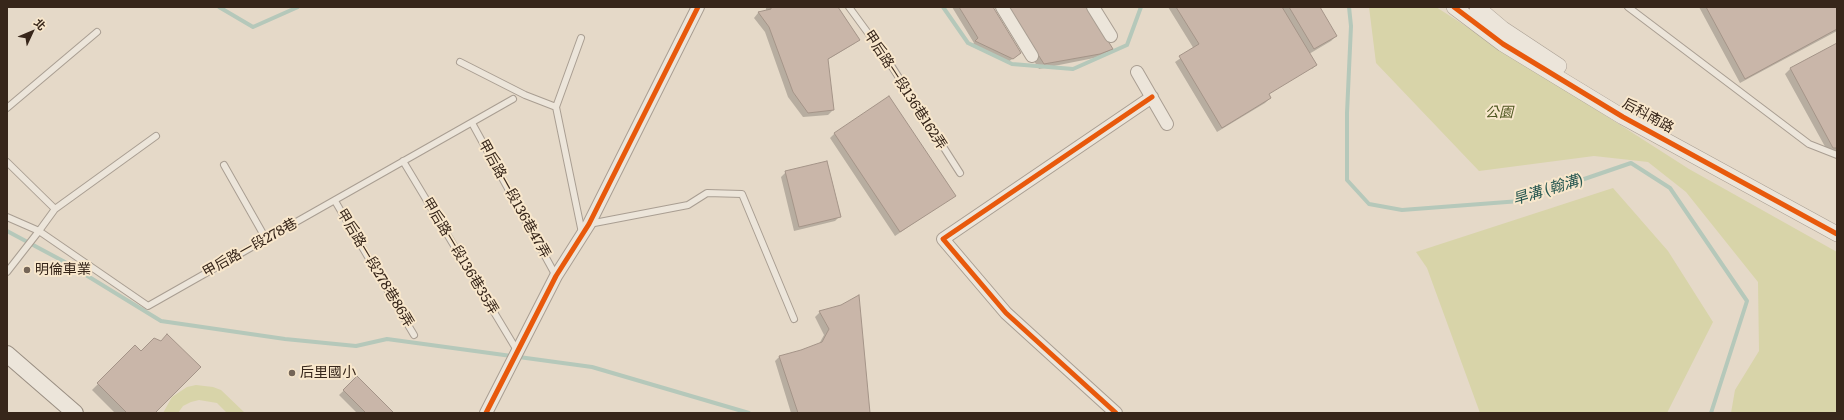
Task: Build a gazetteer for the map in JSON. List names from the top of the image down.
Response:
{
  "streets": {
    "street": ["后科南路"],
    "lane": [
      "甲后路一段136巷162弄",
      "甲后路一段136巷47弄",
      "甲后路一段278巷",
      "甲后路一段136巷35弄",
      "甲后路一段278巷86弄"
    ]
  },
  "crossings": [
    ["甲后路一段136巷47弄", "甲后路一段278巷"],
    ["甲后路一段278巷", "甲后路一段136巷35弄"],
    ["甲后路一段278巷", "甲后路一段278巷86弄"]
  ],
  "water": ["旱溝 (翰溝)"],
  "parks": ["公園"],
  "places": ["明倫車業", "后里國小"],
  "north": "top right"
}
